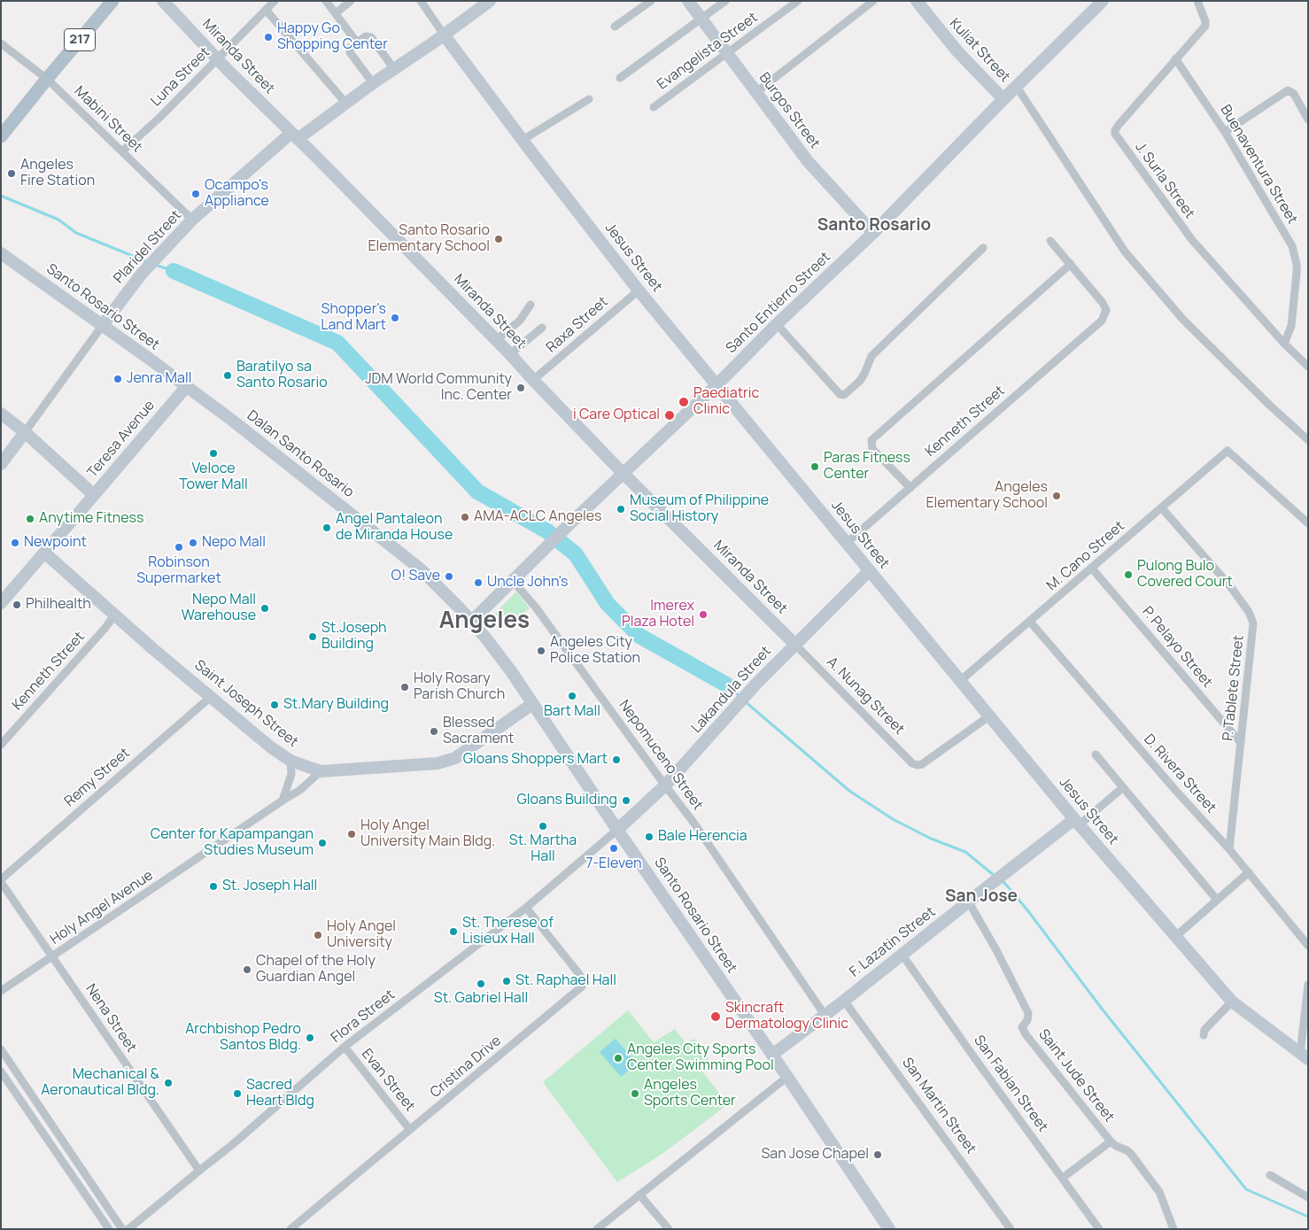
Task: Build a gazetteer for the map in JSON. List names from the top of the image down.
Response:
{
  "streets": {
    "main road": ["217"],
    "street": [
      "Kuliat Street",
      "Evangelista Street",
      "Miranda Street",
      "Luna Street",
      "Burgos Street",
      "Mabini Street",
      "Buenaventura Street",
      "J. Surla Street",
      "Plaridel Street",
      "Jesus Street",
      "Santo Entierro Street",
      "Santo Rosario Street",
      "Raxa Street",
      "Kenneth Street",
      "Teresa Avenue",
      "Dalan Santo Rosario",
      "M. Cano Street",
      "P. Pelayo Street",
      "P. Tablete Street",
      "Lakandula Street",
      "A. Nunag Street",
      "Saint Joseph Street",
      "Nepomuceno Street",
      "D. Rivera Street",
      "Remy Street",
      "Holy Angel Avenue",
      "F. Lazatin Street",
      "Flora Street",
      "Nena Street",
      "Cristina Drive",
      "Saint Jude Street",
      "Evan Street",
      "San Fabian Street",
      "San Martin Street"
    ]
  },
  "crossings": [
    ["217", "Mabini Street"],
    ["Kuliat Street", "Santo Entierro Street"],
    ["Evangelista Street", "Burgos Street"],
    ["Miranda Street", "Luna Street"],
    ["Miranda Street", "Plaridel Street"],
    ["Miranda Street", "Santo Entierro Street"],
    ["Miranda Street", "Raxa Street"],
    ["Miranda Street", "Lakandula Street"],
    ["Miranda Street", "A. Nunag Street"],
    ["Luna Street", "Mabini Street"],
    ["Burgos Street", "Santo Entierro Street"],
    ["Mabini Street", "Plaridel Street"],
    ["Buenaventura Street", "J. Surla Street"],
    ["Plaridel Street", "Jesus Street"],
    ["Plaridel Street", "Santo Rosario Street"],
    ["Jesus Street", "Santo Entierro Street"],
    ["Jesus Street", "Raxa Street"],
    ["Jesus Street", "Kenneth Street"],
    ["Jesus Street", "M. Cano Street"],
    ["Jesus Street", "Lakandula Street"],
    ["Jesus Street", "A. Nunag Street"],
    ["Jesus Street", "F. Lazatin Street"],
    ["Santo Entierro Street", "Santo Rosario Street"],
    ["Santo Entierro Street", "Dalan Santo Rosario"],
    ["Santo Entierro Street", "Nepomuceno Street"],
    ["Santo Rosario Street", "Teresa Avenue"],
    ["Santo Rosario Street", "Dalan Santo Rosario"],
    ["Santo Rosario Street", "Lakandula Street"],
    ["Santo Rosario Street", "Saint Joseph Street"],
    ["Santo Rosario Street", "F. Lazatin Street"],
    ["Santo Rosario Street", "Flora Street"],
    ["Kenneth Street", "Saint Joseph Street"],
    ["Teresa Avenue", "Dalan Santo Rosario"],
    ["Teresa Avenue", "Saint Joseph Street"],
    ["M. Cano Street", "P. Pelayo Street"],
    ["M. Cano Street", "P. Tablete Street"],
    ["M. Cano Street", "D. Rivera Street"],
    ["P. Pelayo Street", "P. Tablete Street"],
    ["P. Tablete Street", "D. Rivera Street"],
    ["Lakandula Street", "A. Nunag Street"],
    ["Lakandula Street", "Nepomuceno Street"],
    ["Lakandula Street", "Flora Street"],
    ["Saint Joseph Street", "Remy Street"],
    ["Saint Joseph Street", "Holy Angel Avenue"],
    ["Nepomuceno Street", "F. Lazatin Street"],
    ["Remy Street", "Nena Street"],
    ["Holy Angel Avenue", "Nena Street"],
    ["F. Lazatin Street", "Saint Jude Street"],
    ["F. Lazatin Street", "San Fabian Street"],
    ["F. Lazatin Street", "San Martin Street"],
    ["Flora Street", "Nena Street"],
    ["Flora Street", "Cristina Drive"],
    ["Flora Street", "Evan Street"],
    ["Cristina Drive", "Evan Street"],
    ["Saint Jude Street", "San Fabian Street"]
  ],
  "districts": ["Santo Rosario", "Angeles", "San Jose"],
  "places": [
    "Happy Go Shopping Center",
    "Angeles Fire Station",
    "Ocampo's Appliance",
    "Santo Rosario Elementary School",
    "Shopper's Land Mart",
    "Baratilyo sa Santo Rosario",
    "Jenra Mall",
    "JDM World Community Inc. Center",
    "Paediatric Clinic",
    "i Care Optical",
    "Veloce Tower Mall",
    "Paras Fitness Center",
    "Angeles Elementary School",
    "Museum of Philippine Social History",
    "AMA-ACLC Angeles",
    "Anytime Fitness",
    "Angel Pantaleon de Miranda House",
    "Newpoint",
    "Nepo Mall",
    "Robinson Supermarket",
    "Pulong Bulo Covered Court",
    "O! Save",
    "Uncle John's",
    "Philhealth",
    "Nepo Mall Warehouse",
    "Imerex Plaza Hotel",
    "St.Joseph Building",
    "Angeles City Police Station",
    "Holy Rosary Parish Church",
    "Bart Mall",
    "St.Mary Building",
    "Blessed Sacrament",
    "Gloans Shoppers Mart",
    "Gloans Building",
    "St. Martha Hall",
    "Holy Angel University Main Bldg.",
    "Bale Herencia",
    "Center for Kapampangan Studies Museum",
    "7-Eleven",
    "St. Joseph Hall",
    "St. Therese of Lisieux Hall",
    "Holy Angel University",
    "Chapel of the Holy Guardian Angel",
    "St. Raphael Hall",
    "St. Gabriel Hall",
    "Skincraft Dermatology Clinic",
    "Archbishop Pedro Santos Bldg.",
    "Angeles City Sports Center Swimming Pool",
    "Mechanical & Aeronautical Bldg.",
    "Sacred Heart Bldg",
    "Angeles Sports Center",
    "San Jose Chapel"
  ]
}
